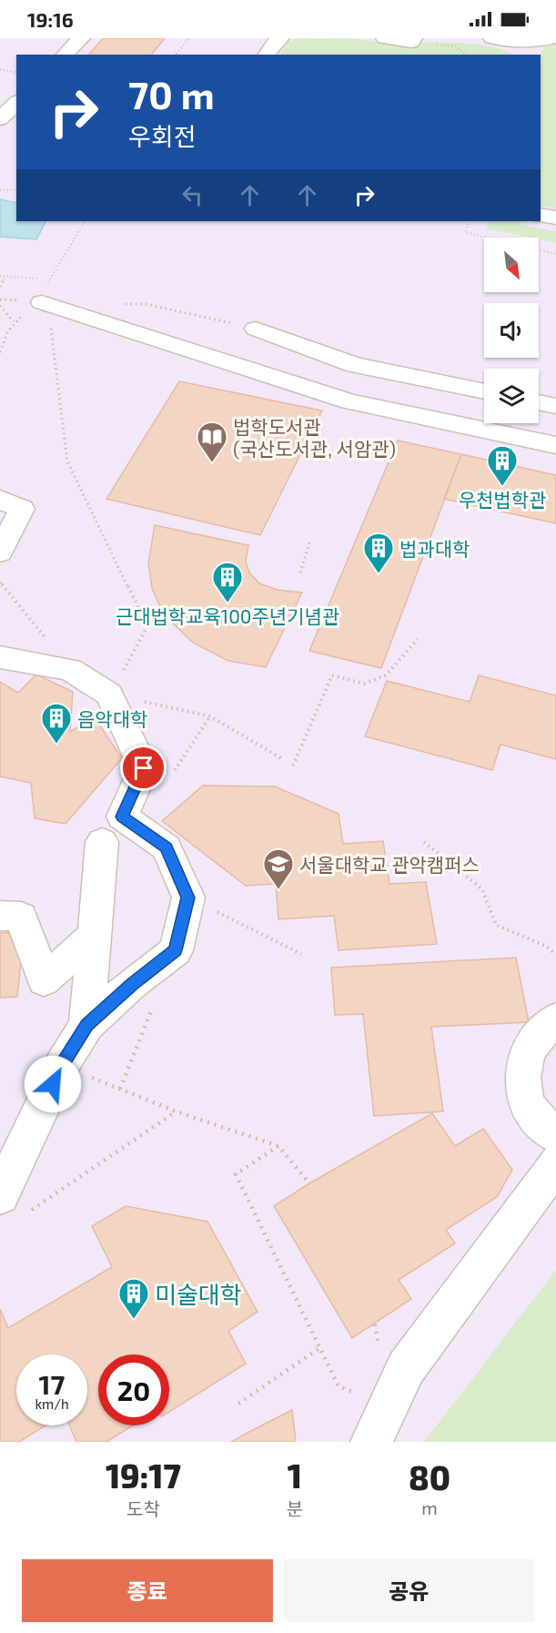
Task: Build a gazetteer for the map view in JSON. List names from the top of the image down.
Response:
{
  "places": {
    "library": ["법학도서관 (국산도서관, 서암관)"],
    "building": [
      "우천법학관",
      "법과대학",
      "근대법학교육100주년기념관",
      "음악대학",
      "미술대학"
    ],
    "school or university": ["서울대학교 관악캠퍼스"]
  },
  "north": "bottom right",
  "page": {
    "status": "19:16",
    "turn": ["70 m", "우회전"],
    "speed": "17 km/h",
    "limit": "20",
    "eta": [
      "19:17",
      "도착",
      "1",
      "분",
      "80",
      "m"
    ],
    "buttons": ["종료", "공유"]
  }
}
